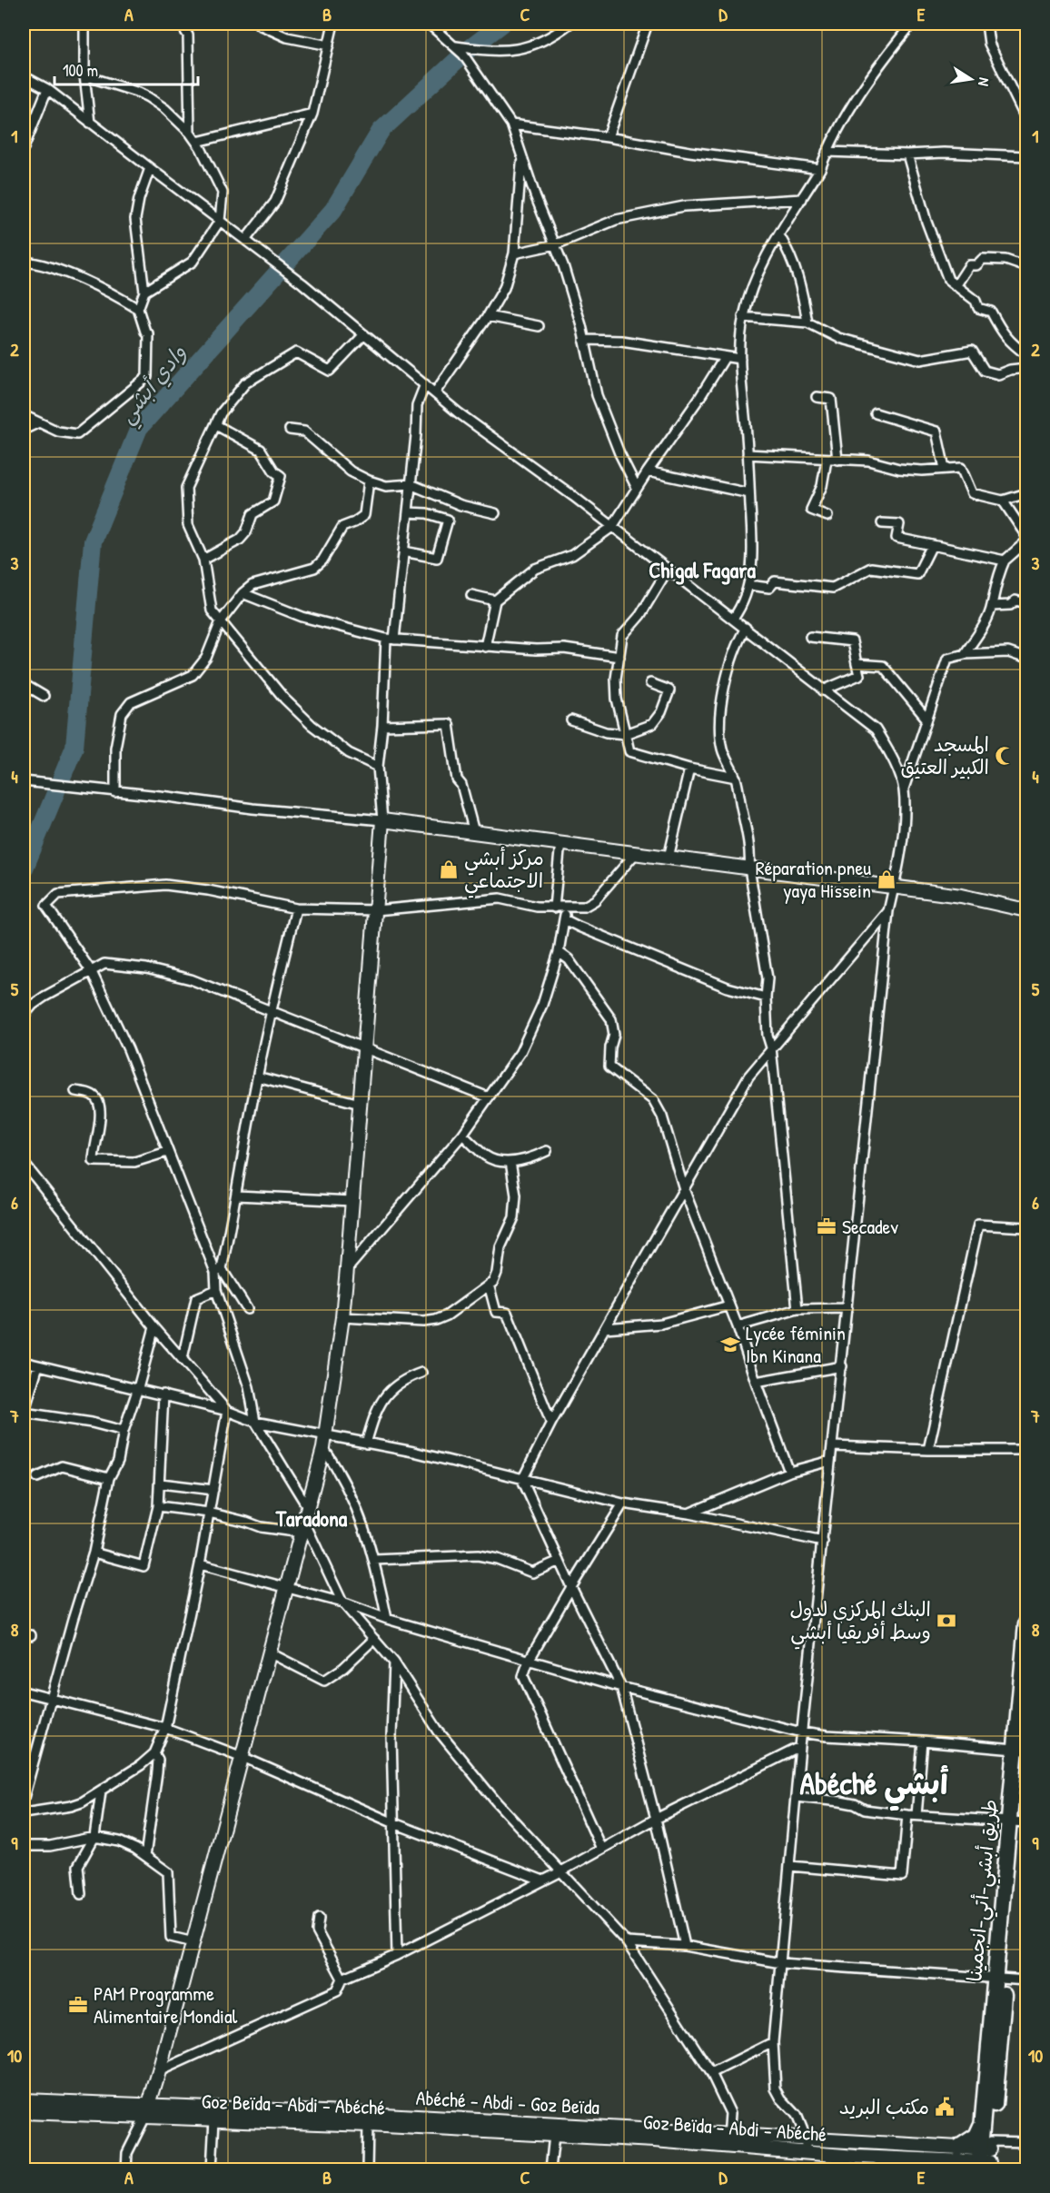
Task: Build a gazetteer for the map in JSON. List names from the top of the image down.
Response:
{
  "streets": {
    "highway": ["طريق أبشي-أتي-انجمينا"],
    "street": ["Abéché - Abdi - Goz Beïda", "Goz Beïda - Abdi - Abéché"]
  },
  "crossings": [
    ["Abéché - Abdi - Goz Beïda", "Goz Beïda - Abdi - Abéché"]
  ],
  "districts": ["Chigal Fagara", "Taradona", "Abéché أبشي"],
  "water": ["وادي أبشي"],
  "places": {
    "mosque": ["المسجد الكبير العتيق"],
    "shop": ["مركز أبشي الاجتماعي", "Réparation pneu yaya Hissein"],
    "office": ["Secadev", "PAM Programme Alimentaire Mondial"],
    "school or university": ["Lycée féminin Ibn Kinana"],
    "bank": ["البنك المركزي لدول وسط أفريقيا أبشي"],
    "public building": ["مكتب البريد"]
  },
  "scale_bar": "100 m",
  "north": "right",
  "grid": {
    "columns": [
      "A",
      "B",
      "C",
      "D",
      "E"
    ],
    "rows": [
      "1",
      "2",
      "3",
      "4",
      "5",
      "6",
      "7",
      "8",
      "9",
      "10"
    ]
  }
}
